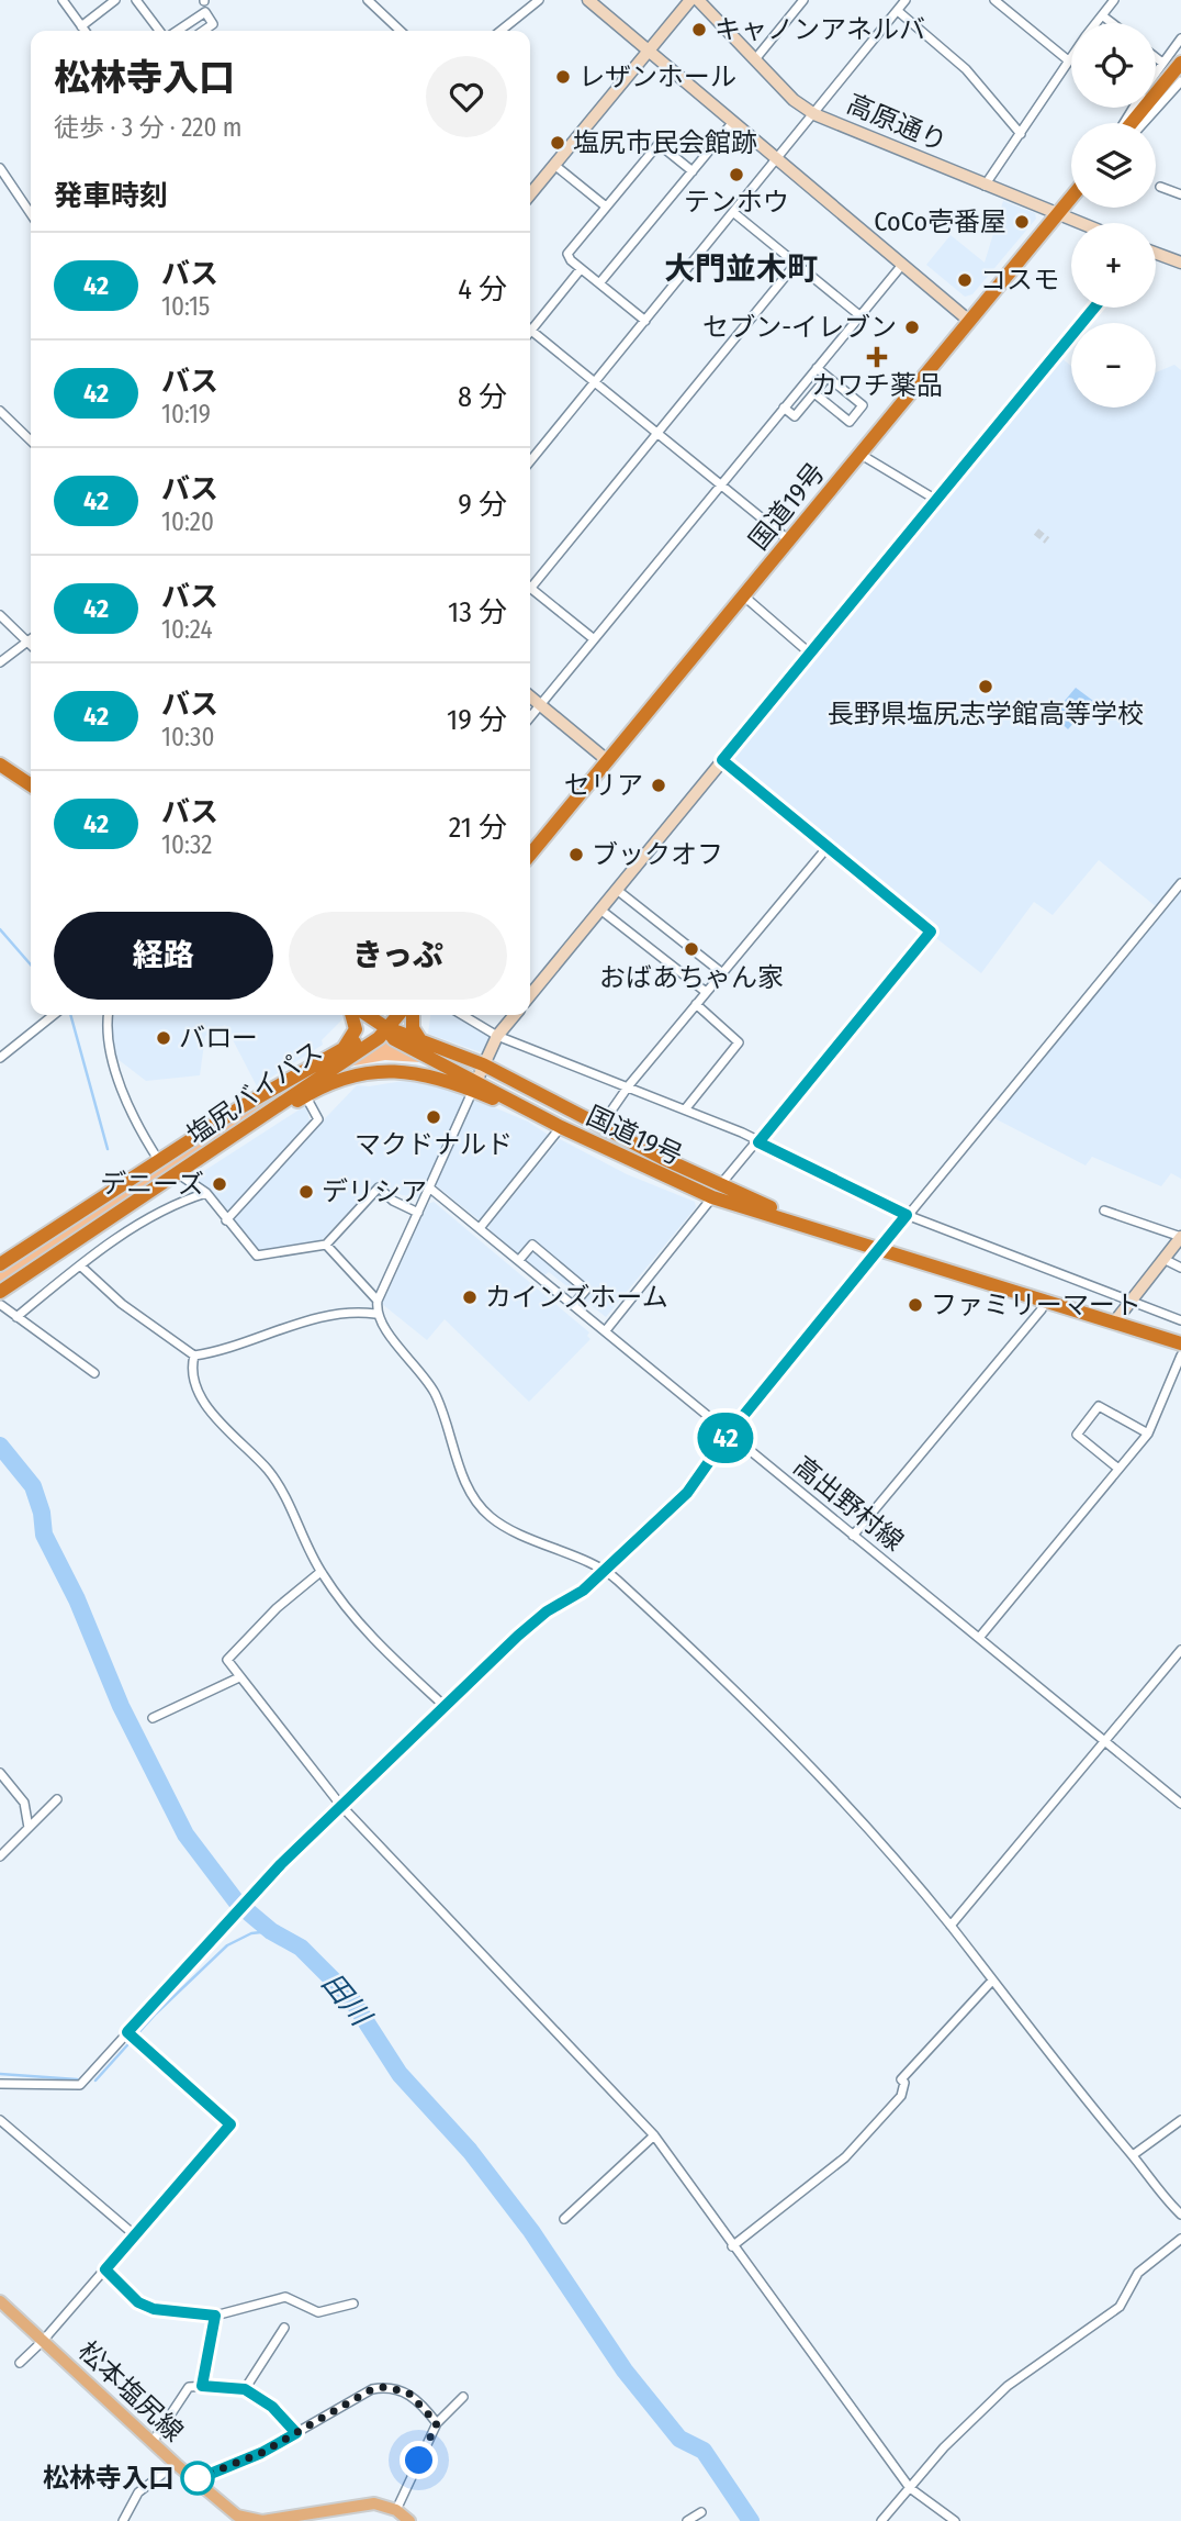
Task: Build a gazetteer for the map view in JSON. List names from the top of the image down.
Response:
{
  "streets": {
    "highway": ["国道19号", "塩尻バイパス"],
    "main road": ["松本塩尻線"],
    "street": ["高原通り", "高出野村線"]
  },
  "crossings": [
    ["高原通り", "国道19号"],
    ["国道19号", "塩尻バイパス"]
  ],
  "districts": ["大門並木町"],
  "water": ["田川"],
  "places": {
    "other": [
      "キャノンアネルバ",
      "レザンホール",
      "塩尻市民会館跡",
      "テンホウ",
      "CoCo壱番屋",
      "コスモ",
      "セブン-イレブン",
      "長野県塩尻志学館高等学校",
      "セリア",
      "ブックオフ",
      "おばあちゃん家",
      "バロー",
      "マクドナルド",
      "デニーズ",
      "デリシア",
      "カインズホーム",
      "ファミリーマート",
      "松林寺入口"
    ],
    "health": ["カワチ薬品"]
  },
  "lines": ["bus line 42"],
  "page": {
    "on_map": "42",
    "map_buttons": ["+", "−"],
    "heading": [
      ["松林寺入口", "徒歩 · 3 分 · 220 m"],
      "発車時刻"
    ],
    "list": [
      {
        "mark": "42",
        "name": "バス",
        "note": "10:15",
        "value": "4 分"
      },
      {
        "mark": "42",
        "name": "バス",
        "note": "10:19",
        "value": "8 分"
      },
      {
        "mark": "42",
        "name": "バス",
        "note": "10:20",
        "value": "9 分"
      },
      {
        "mark": "42",
        "name": "バス",
        "note": "10:24",
        "value": "13 分"
      },
      {
        "mark": "42",
        "name": "バス",
        "note": "10:30",
        "value": "19 分"
      },
      {
        "mark": "42",
        "name": "バス",
        "note": "10:32",
        "value": "21 分"
      }
    ],
    "buttons": ["経路", "きっぷ"]
  }
}
